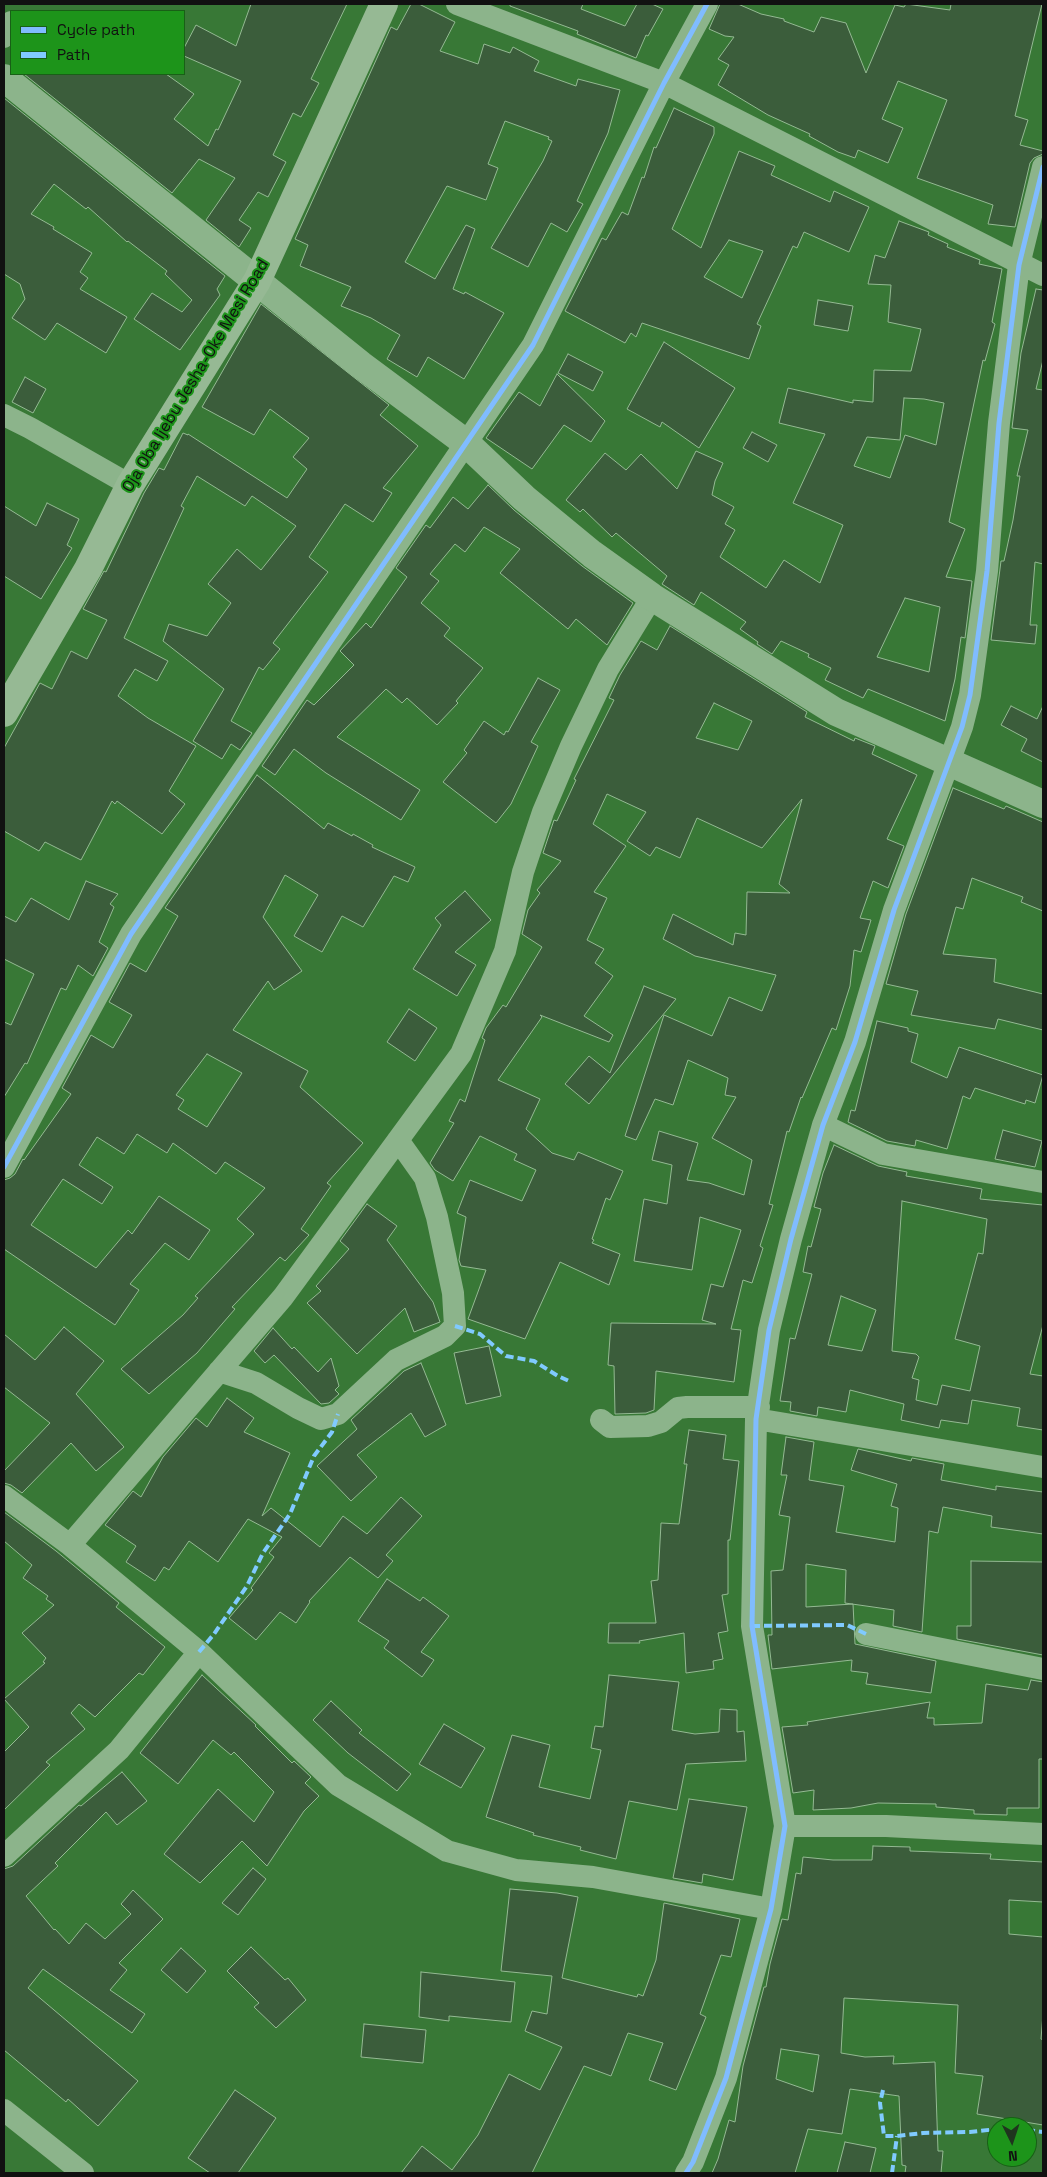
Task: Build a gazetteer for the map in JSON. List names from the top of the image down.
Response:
{
  "streets": {
    "main road": ["Oja Oba Ijebu Jesha-Oke Mesi Road"]
  },
  "legend": ["Cycle path", "Path"],
  "north": "bottom"
}
